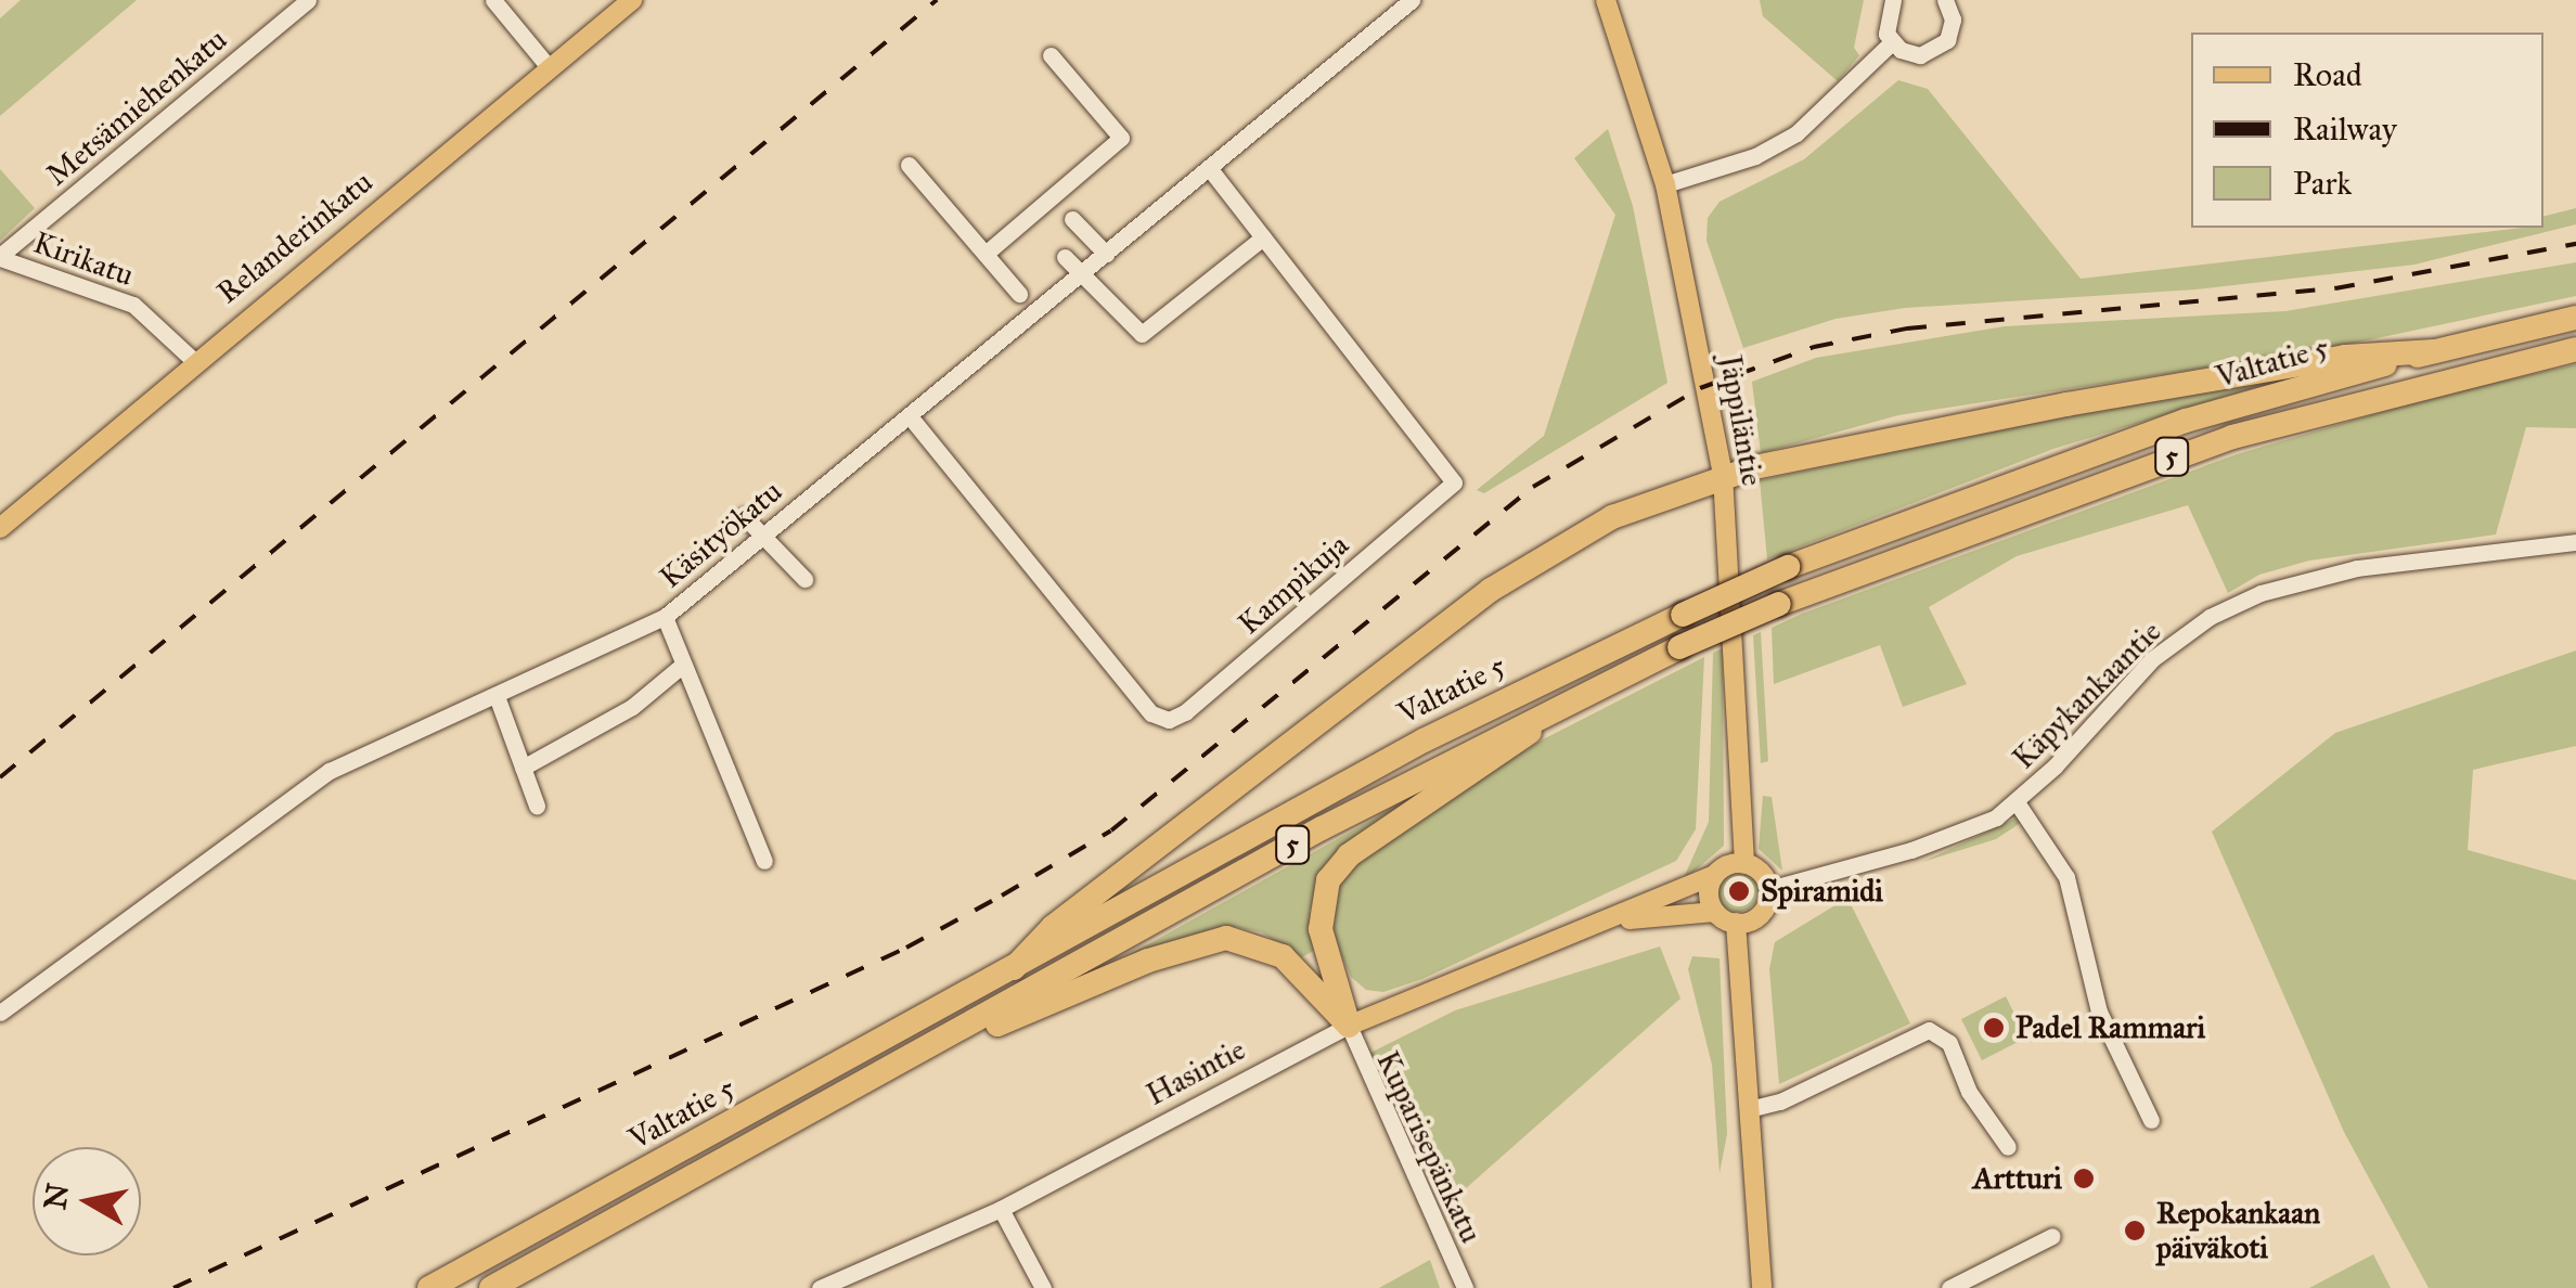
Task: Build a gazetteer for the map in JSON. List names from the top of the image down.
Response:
{
  "streets": {
    "highway": ["Valtatie 5", "5"],
    "main road": ["Relanderinkatu", "Jäppiläntie", "Hasintie"],
    "street": [
      "Metsämiehenkatu",
      "Kirikatu",
      "Käsityökatu",
      "Kampikuja",
      "Käpykankaantie",
      "Kuparisepänkatu"
    ]
  },
  "crossings": [
    ["Metsämiehenkatu", "Kirikatu"],
    ["Relanderinkatu", "Kirikatu"],
    ["Jäppiläntie", "Käpykankaantie"],
    ["Jäppiläntie", "Hasintie"],
    ["Käsityökatu", "Kampikuja"],
    ["Käpykankaantie", "Hasintie"],
    ["Hasintie", "Kuparisepänkatu"]
  ],
  "places": [
    "Spiramidi",
    "Padel Rammari",
    "Artturi",
    "Repokankaan päiväkoti"
  ],
  "legend": ["Road", "Railway", "Park"],
  "north": "left"
}
